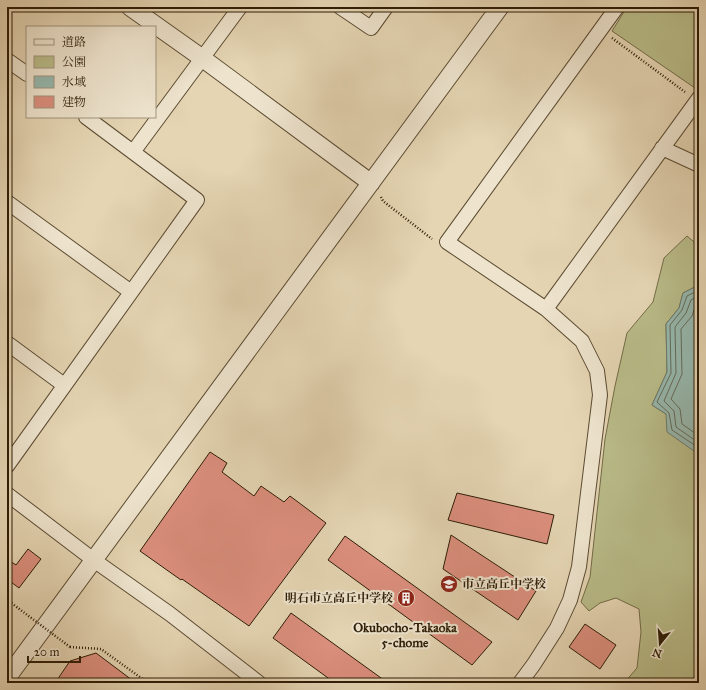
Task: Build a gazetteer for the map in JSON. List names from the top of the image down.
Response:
{
  "districts": ["Okubocho-Takaoka 5-chome"],
  "places": {
    "school or university": ["市立高丘中学校"],
    "building": ["明石市立高丘中学校"]
  },
  "legend": [
    "道路",
    "公園",
    "水域",
    "建物"
  ],
  "scale_bar": "20 m",
  "north": "bottom"
}
